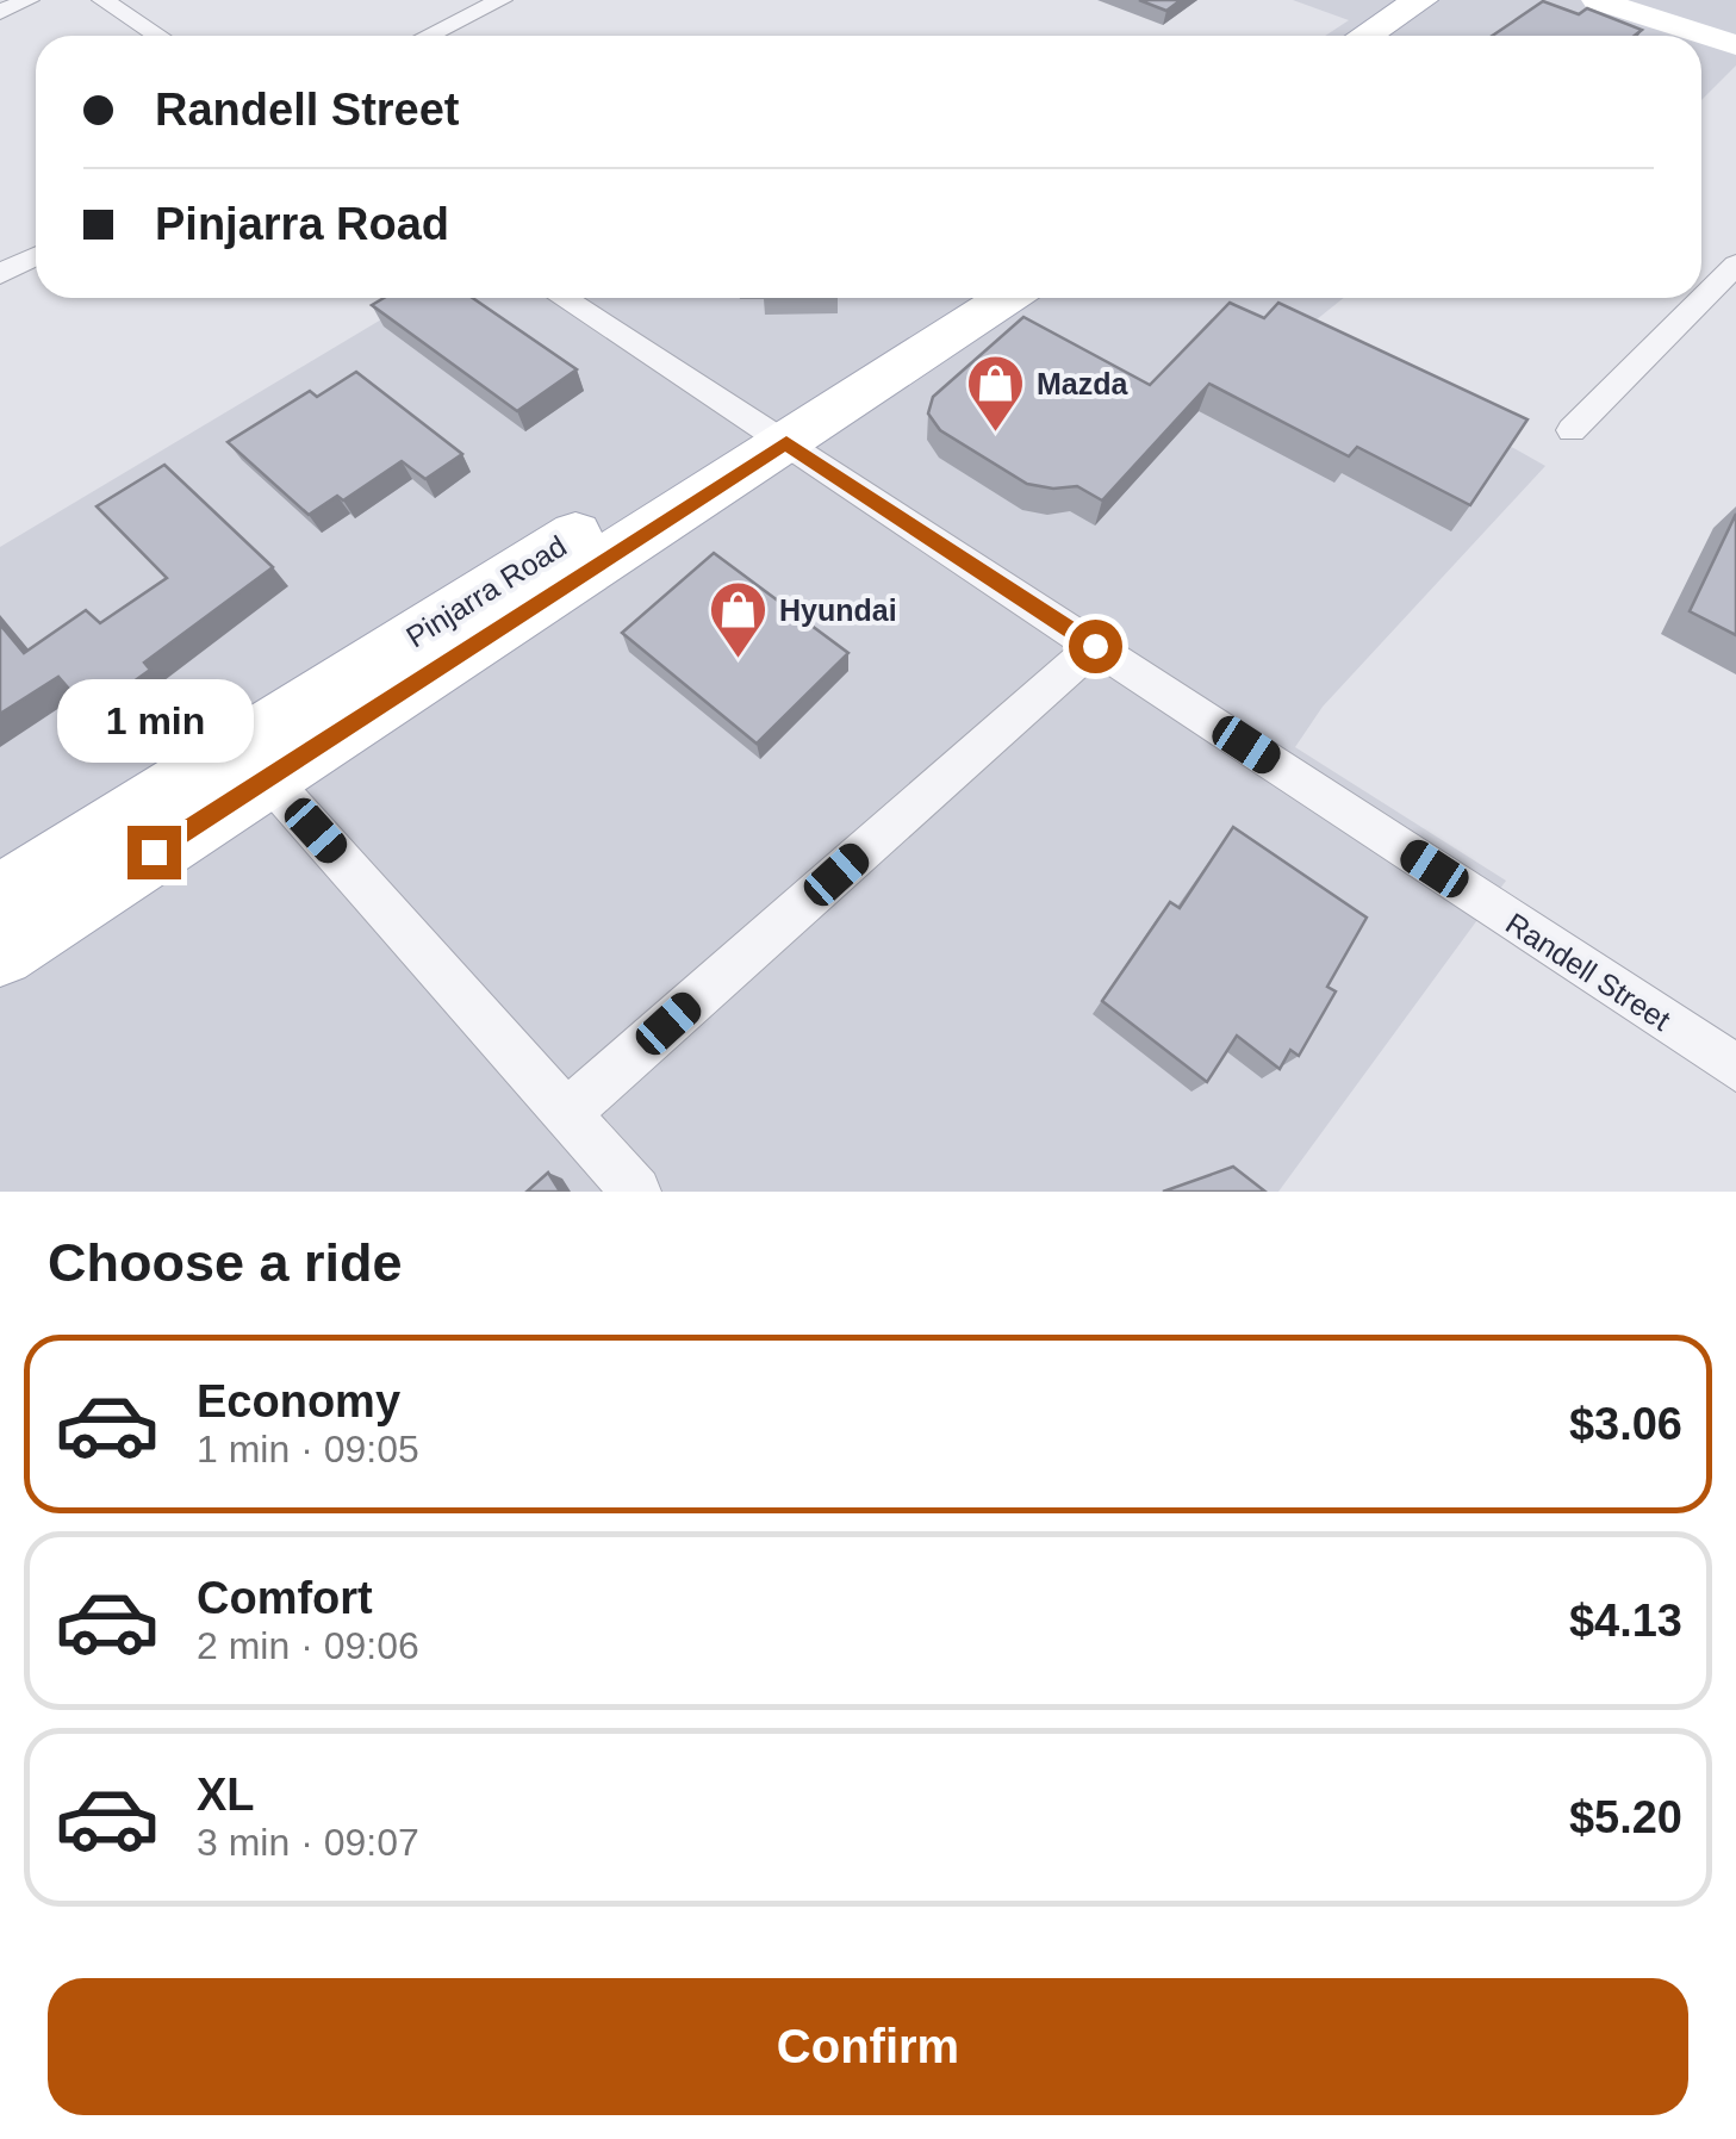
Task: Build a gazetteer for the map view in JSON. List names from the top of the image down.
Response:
{
  "streets": {
    "main road": ["Pinjarra Road"],
    "street": ["Randell Street"]
  },
  "crossings": [
    ["Pinjarra Road", "Randell Street"]
  ],
  "places": {
    "shop": ["Mazda", "Hyundai"]
  },
  "page": {
    "banner": ["Randell Street", "Pinjarra Road"],
    "bubble": "1 min",
    "heading": "Choose a ride",
    "list": [
      {
        "name": "Economy",
        "note": "1 min · 09:05",
        "value": "$3.06"
      },
      {
        "name": "Comfort",
        "note": "2 min · 09:06",
        "value": "$4.13"
      },
      {
        "name": "XL",
        "note": "3 min · 09:07",
        "value": "$5.20"
      }
    ],
    "buttons": "Confirm"
  }
}
